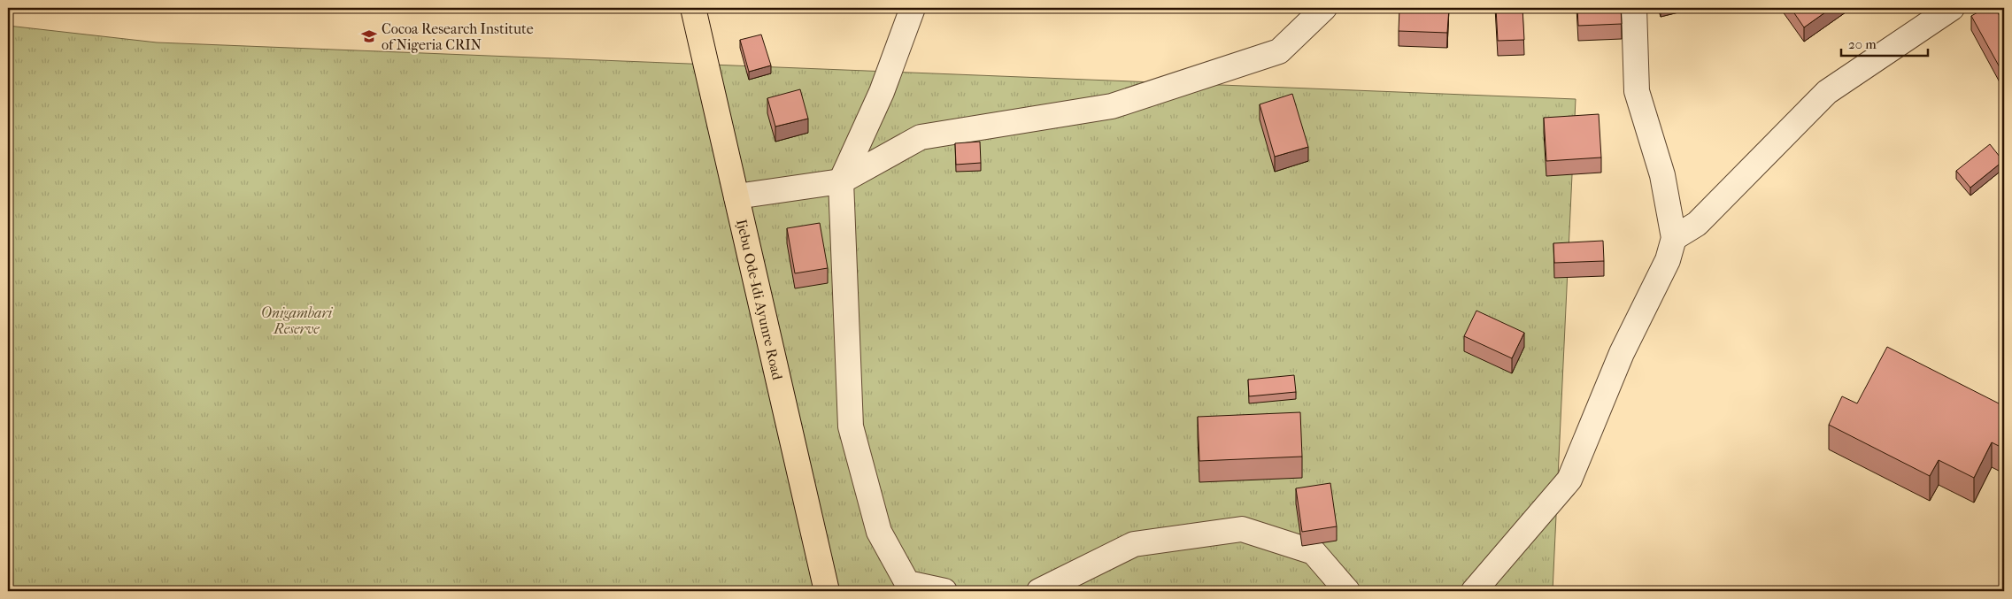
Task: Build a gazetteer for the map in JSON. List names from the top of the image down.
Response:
{
  "streets": {
    "main road": ["Ijebu Ode-Idi Ayunre Road"]
  },
  "parks": ["Onigambari Reserve"],
  "places": {
    "school or university": ["Cocoa Research Institute of Nigeria CRIN"]
  },
  "scale_bar": "20 m"
}
